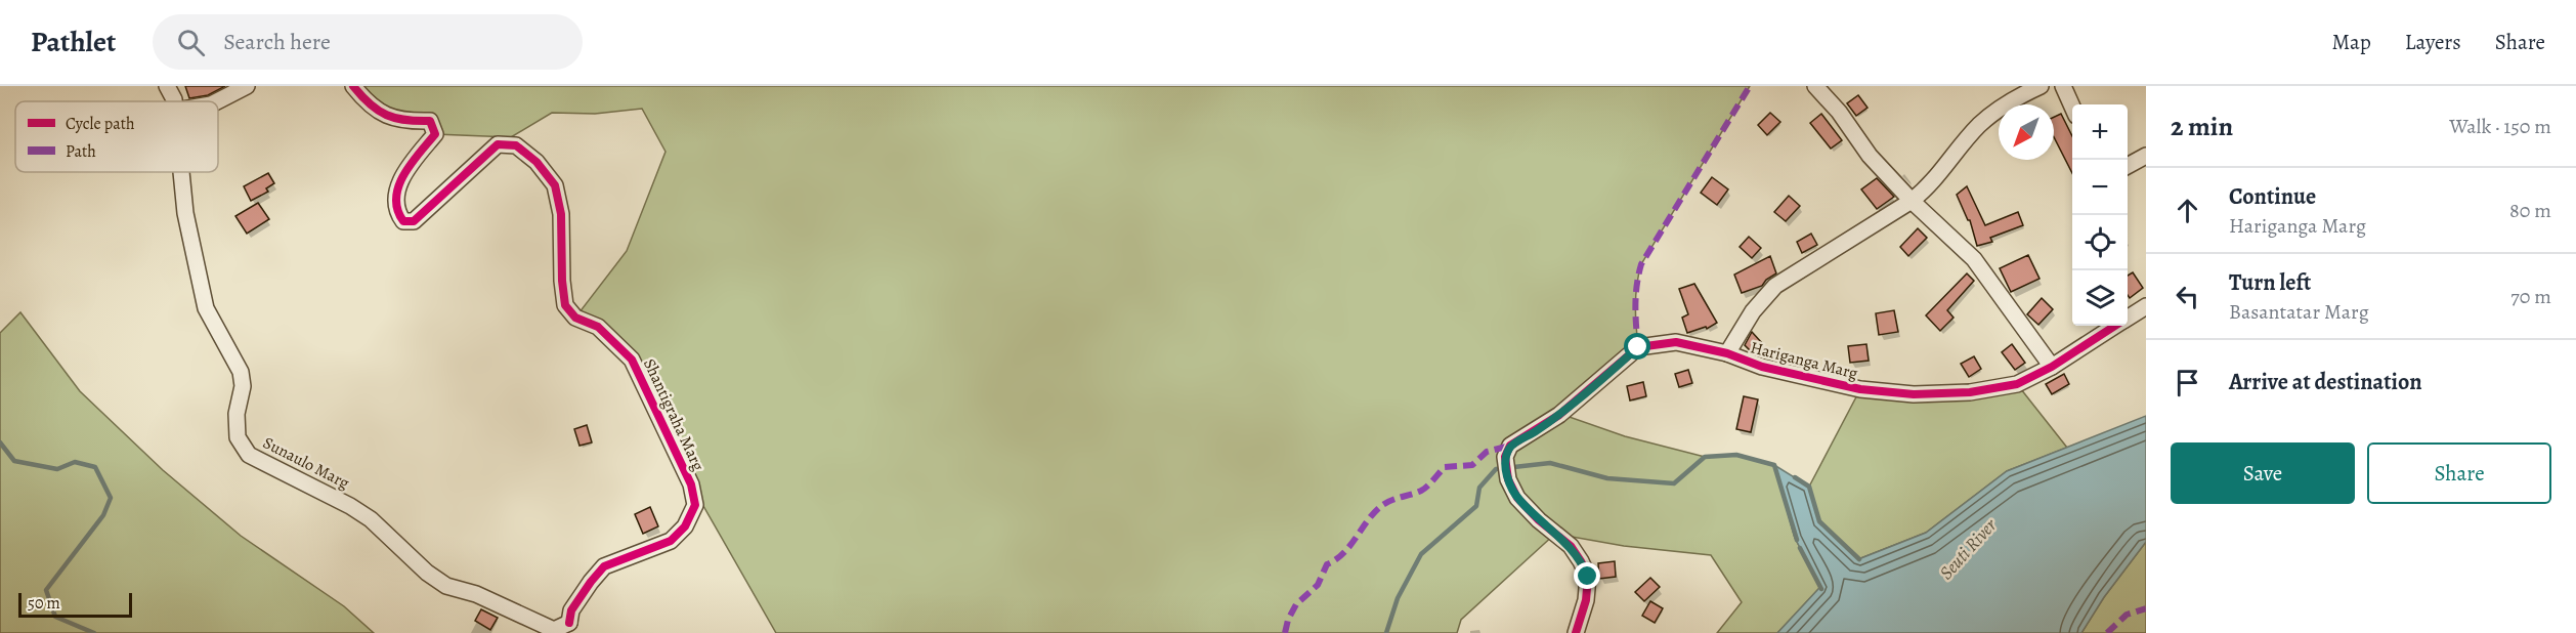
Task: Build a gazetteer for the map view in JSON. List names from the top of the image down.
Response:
{
  "streets": {
    "street": ["Hariganga Marg", "Shantigraha Marg", "Sunaulo Marg"]
  },
  "crossings": [
    ["Shantigraha Marg", "Sunaulo Marg"]
  ],
  "water": ["Seuti River"],
  "legend": ["Cycle path", "Path"],
  "scale_bar": "50 m",
  "north": "bottom left",
  "page": {
    "header": "Pathlet",
    "search": "Search here",
    "nav": ["Map", "Layers", "Share"],
    "heading": ["2 min", "Walk · 150 m"],
    "map_buttons": ["+", "−"],
    "list": [
      ["Continue", "Hariganga Marg", "80 m"],
      ["Turn left", "Basantatar Marg", "70 m"],
      "Arrive at destination"
    ],
    "buttons": ["Save", "Share"],
    "scale": "50 m"
  }
}
